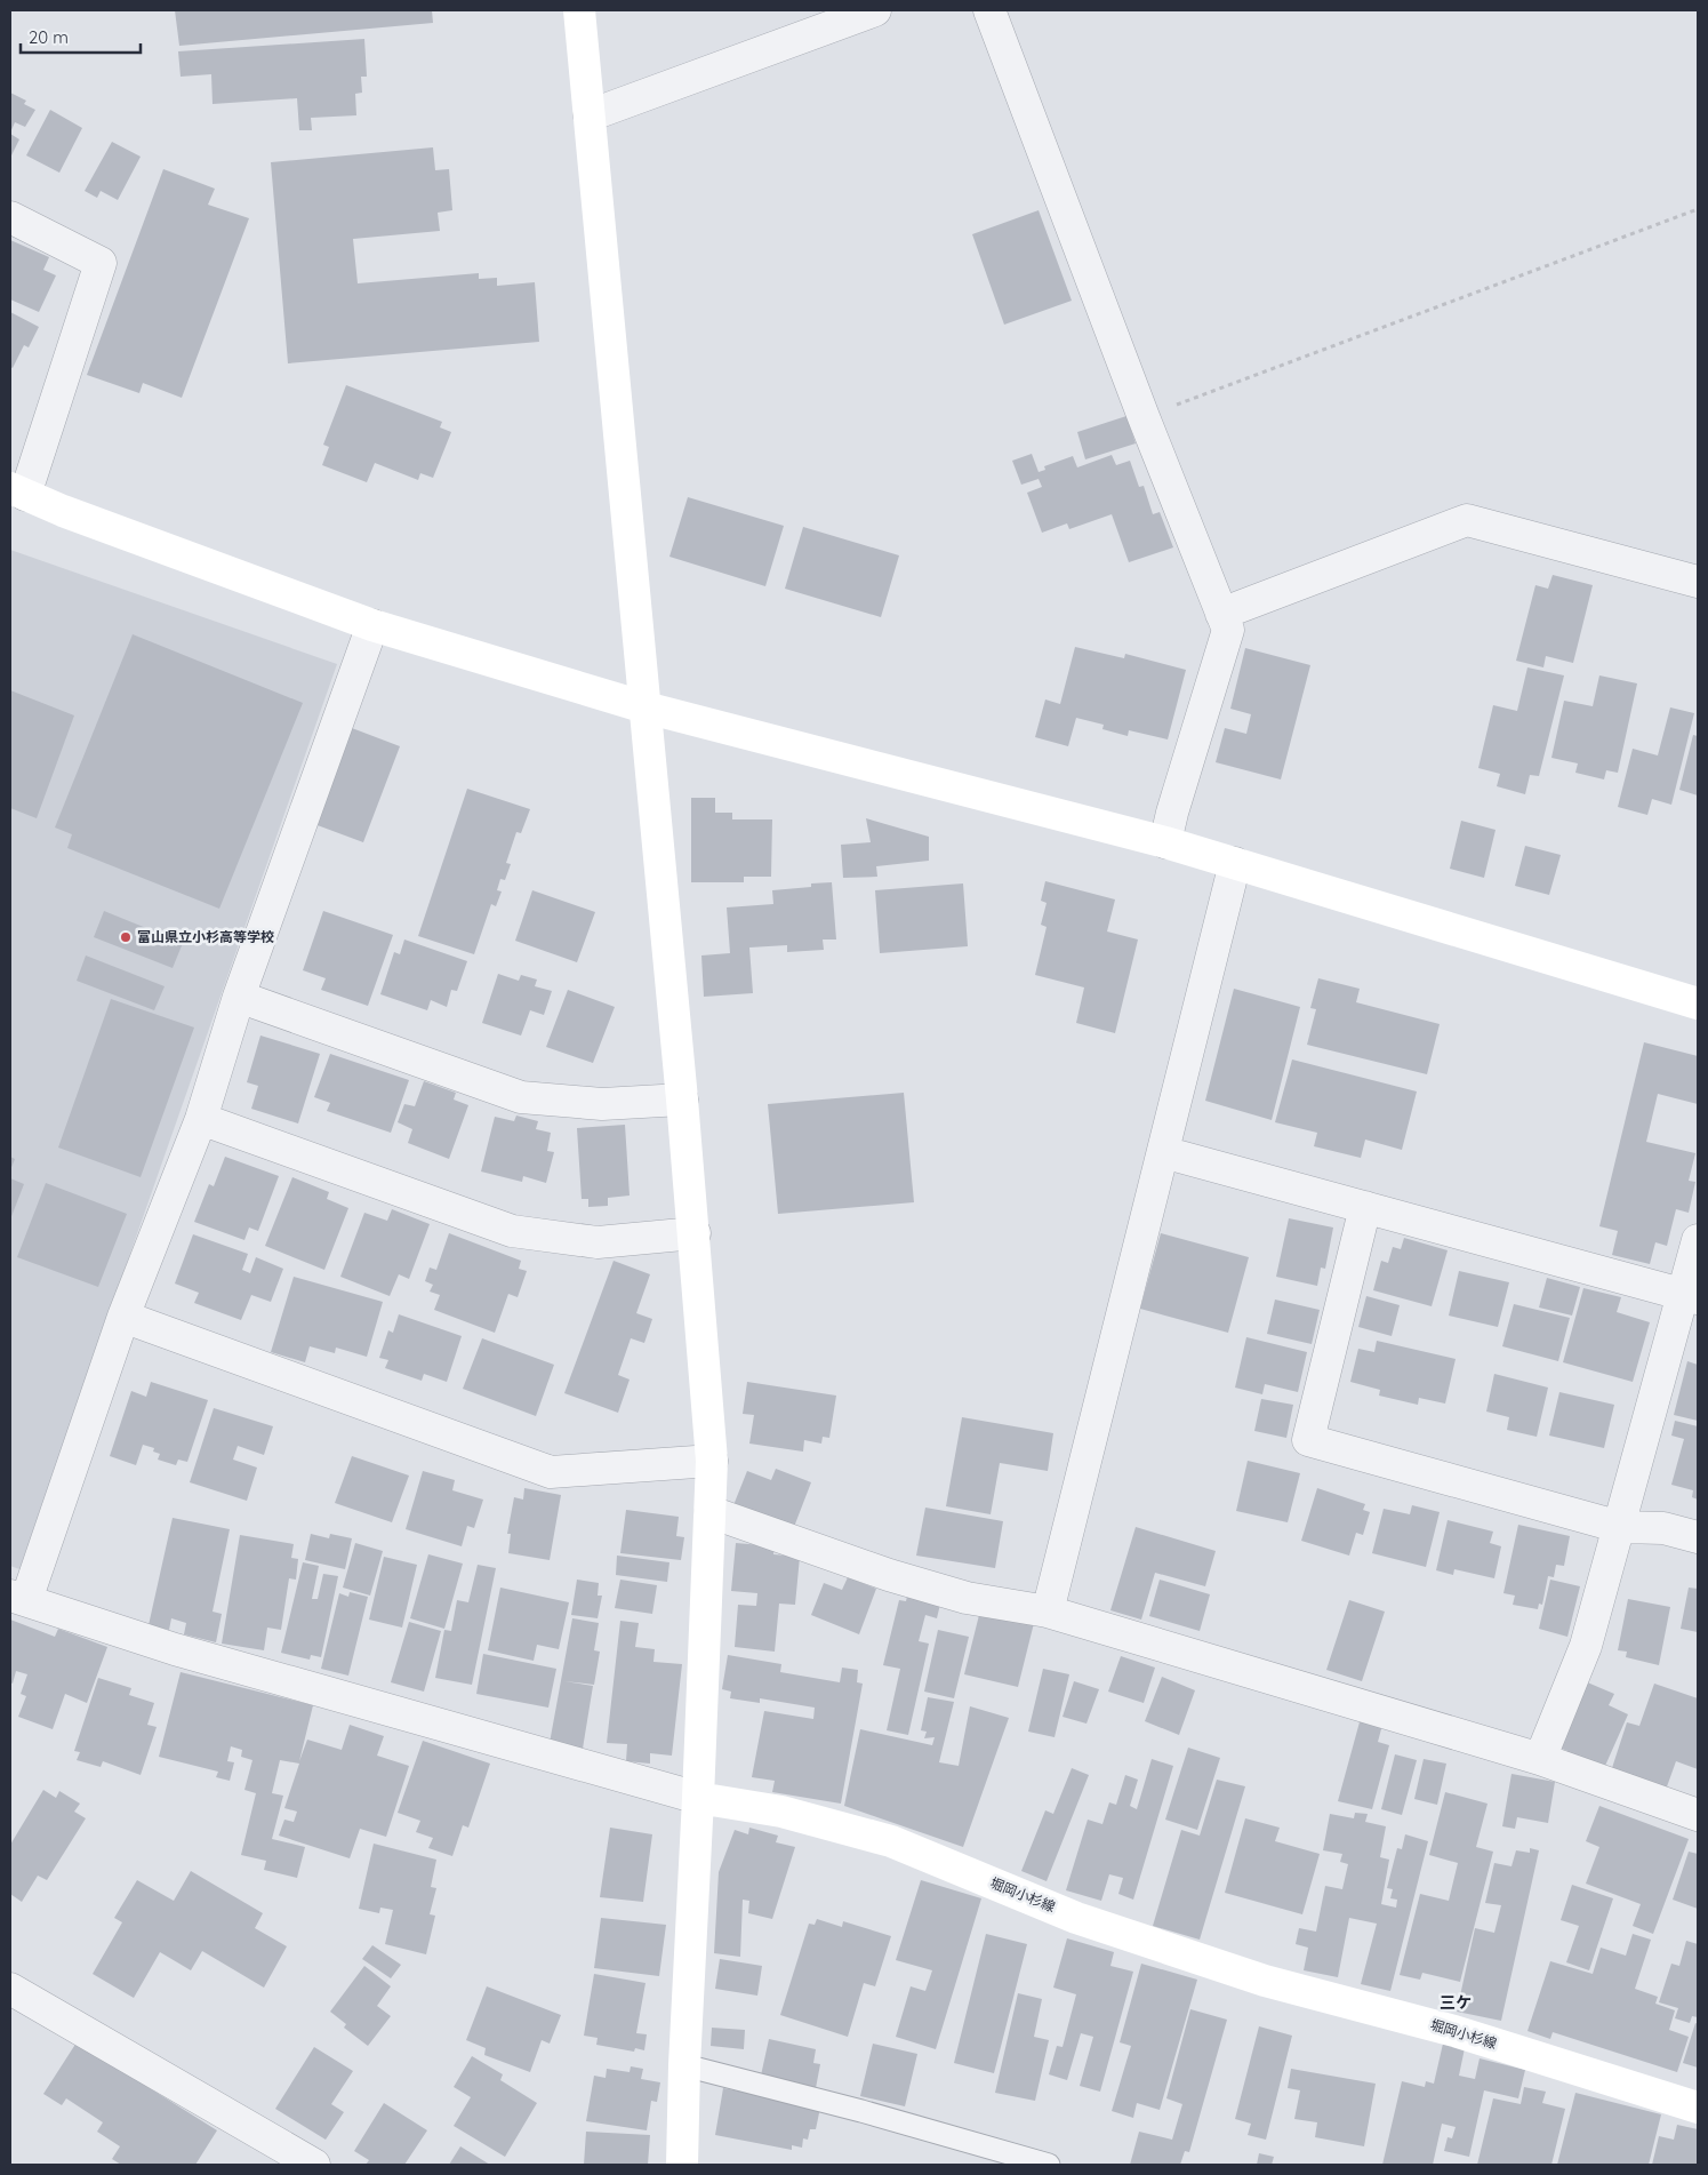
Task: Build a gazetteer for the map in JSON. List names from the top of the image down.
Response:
{
  "streets": {
    "street": ["堀岡小杉線"]
  },
  "districts": ["三ケ"],
  "places": ["富山県立小杉高等学校"],
  "scale_bar": "20 m"
}
